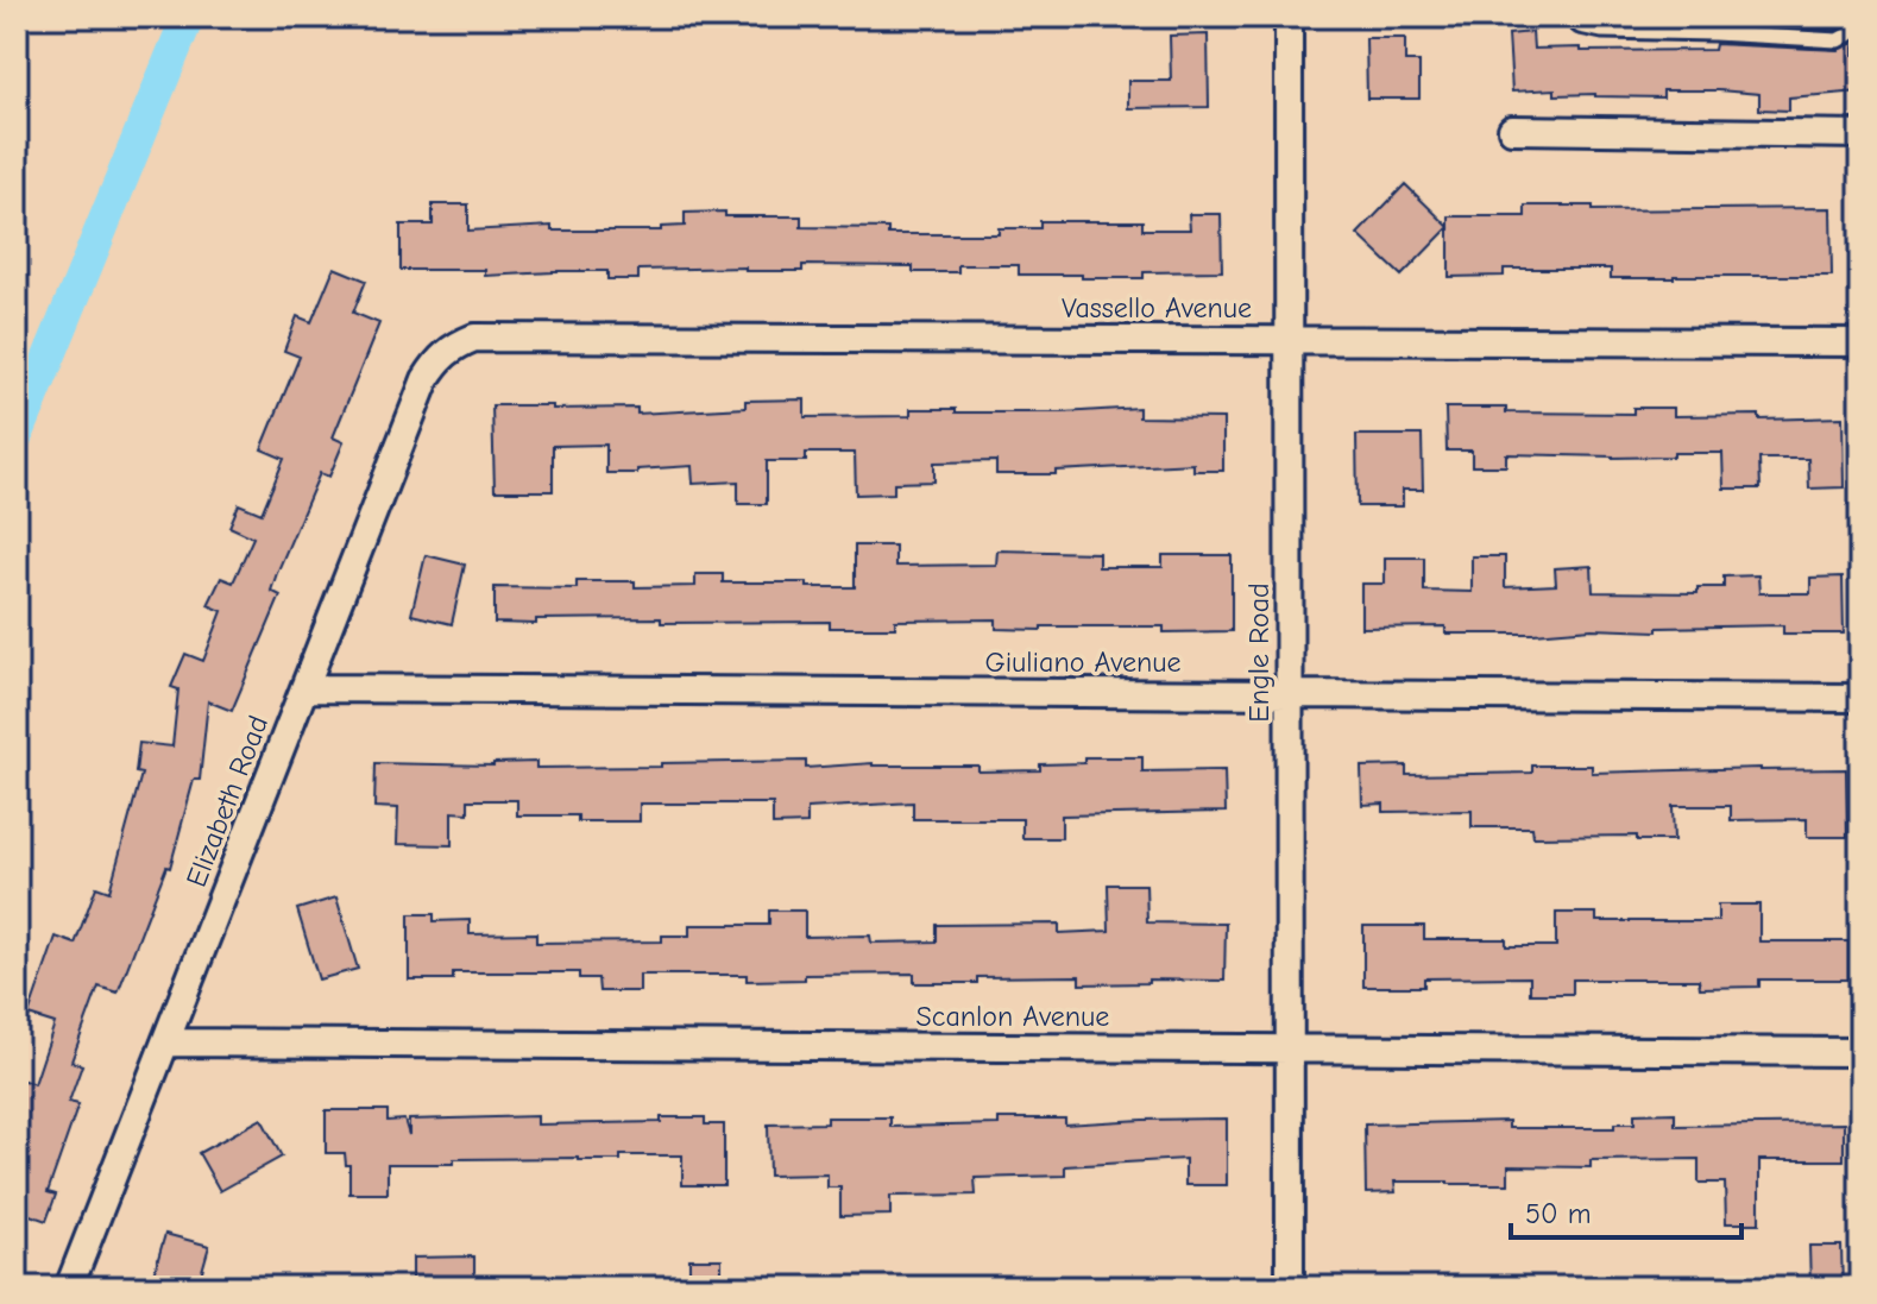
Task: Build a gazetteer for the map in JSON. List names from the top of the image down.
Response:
{
  "streets": {
    "street": [
      "Vassello Avenue",
      "Engle Road",
      "Giuliano Avenue",
      "Elizabeth Road",
      "Scanlon Avenue"
    ]
  },
  "crossings": [
    ["Vassello Avenue", "Engle Road"],
    ["Vassello Avenue", "Elizabeth Road"],
    ["Engle Road", "Giuliano Avenue"],
    ["Engle Road", "Scanlon Avenue"],
    ["Giuliano Avenue", "Elizabeth Road"],
    ["Elizabeth Road", "Scanlon Avenue"]
  ],
  "scale_bar": "50 m"
}
